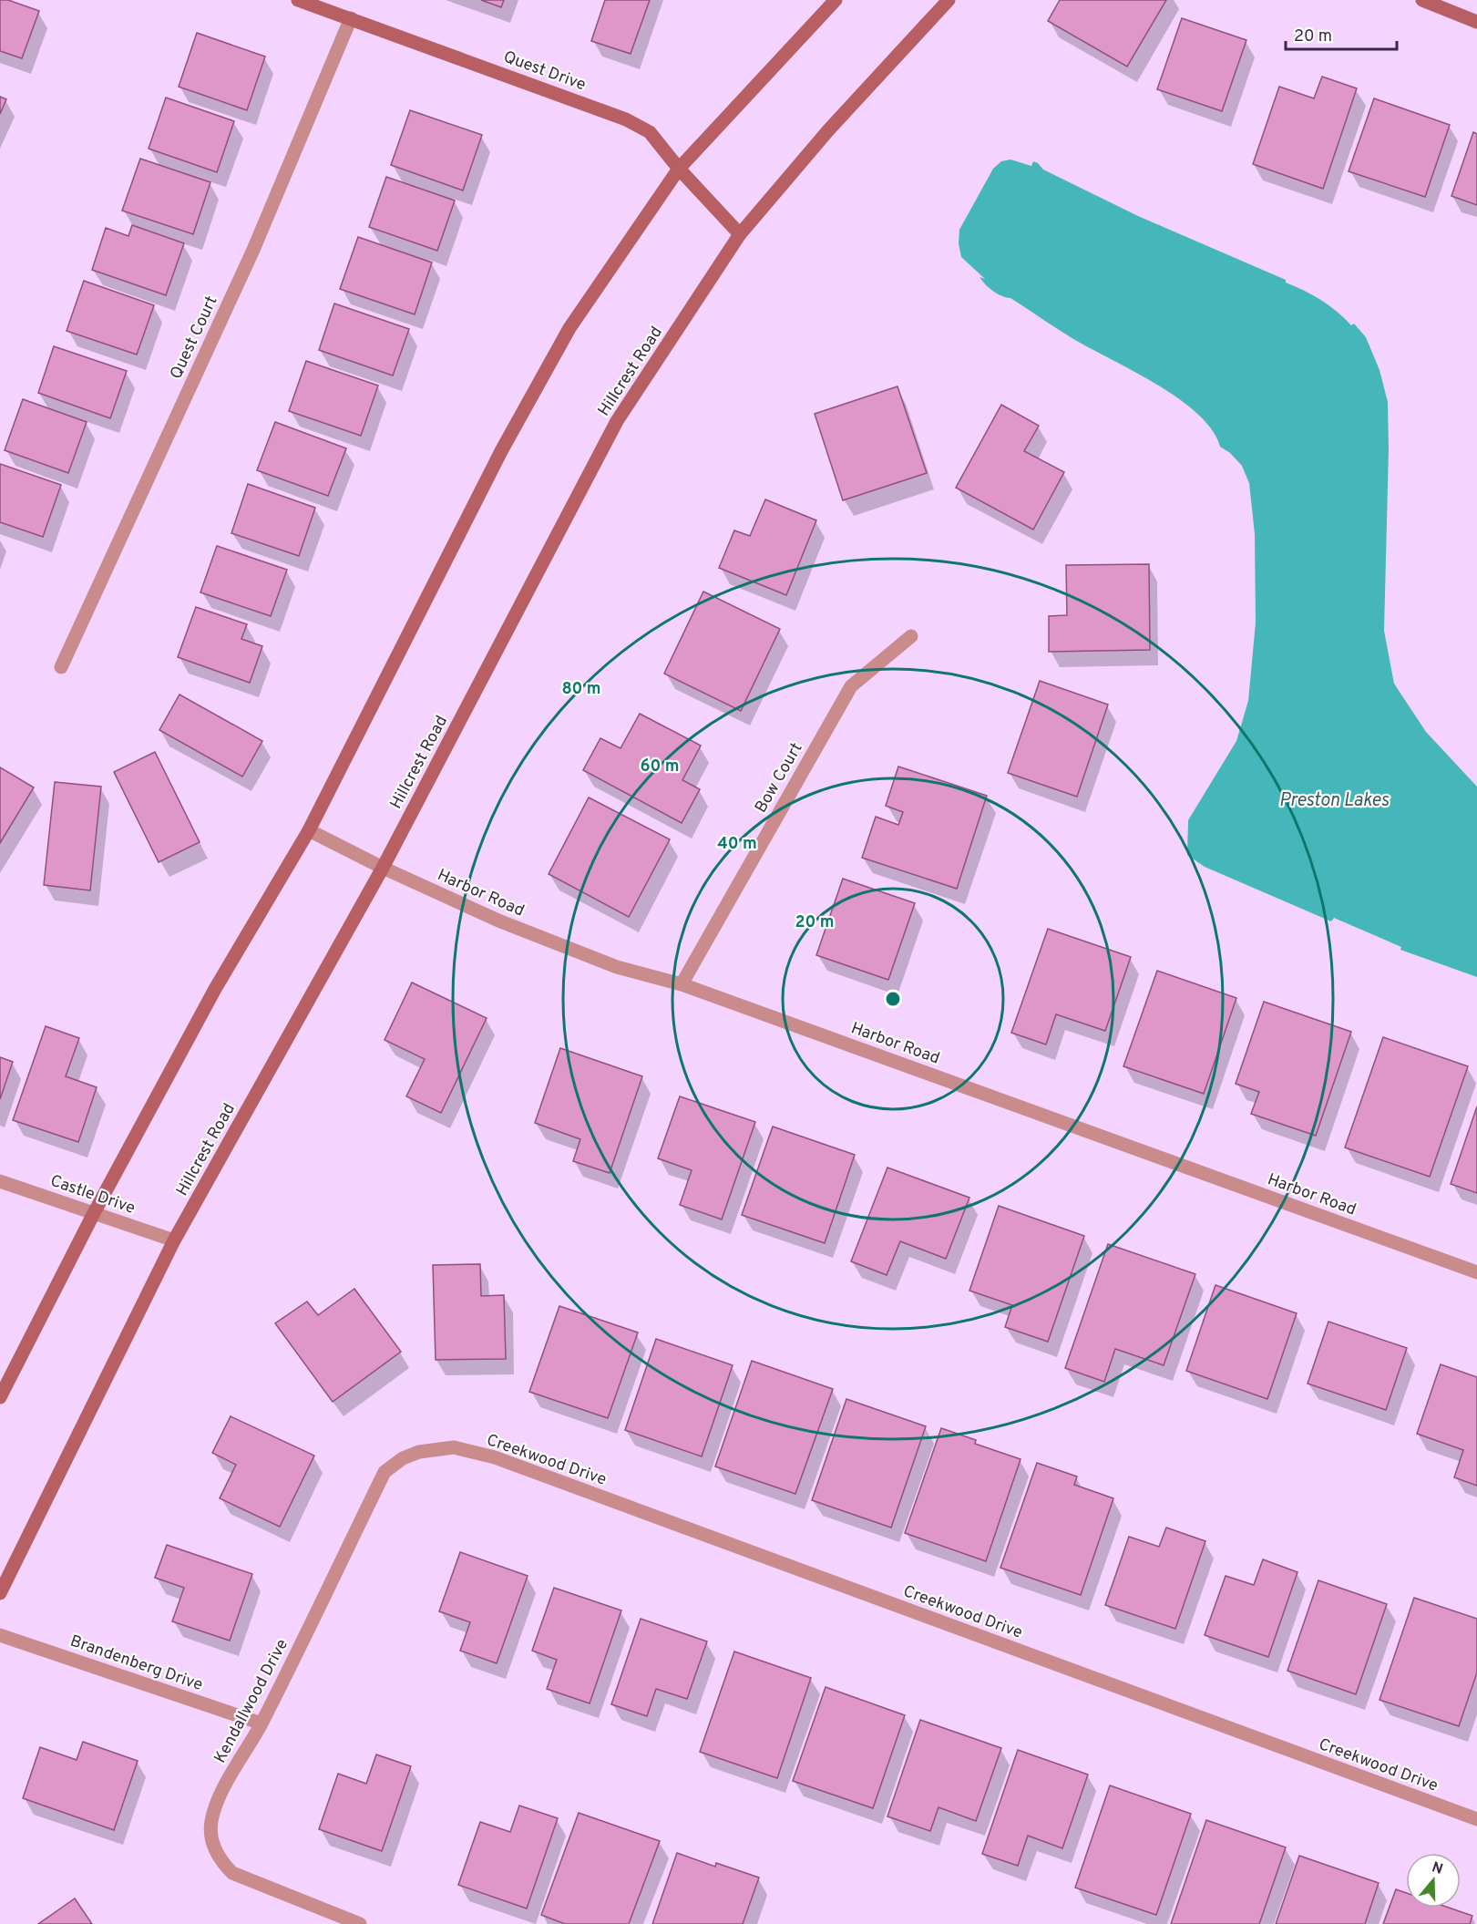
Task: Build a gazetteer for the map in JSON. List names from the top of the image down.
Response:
{
  "streets": {
    "main road": ["Quest Drive", "Hillcrest Road"],
    "street": [
      "Quest Court",
      "Bow Court",
      "Harbor Road",
      "Castle Drive",
      "Creekwood Drive",
      "Brandenberg Drive",
      "Kendallwood Drive"
    ]
  },
  "crossings": [
    ["Quest Drive", "Quest Court"],
    ["Quest Drive", "Hillcrest Road"],
    ["Hillcrest Road", "Harbor Road"],
    ["Hillcrest Road", "Castle Drive"],
    ["Bow Court", "Harbor Road"],
    ["Creekwood Drive", "Kendallwood Drive"],
    ["Brandenberg Drive", "Kendallwood Drive"]
  ],
  "water": ["Preston Lakes"],
  "scale_bar": "20 m",
  "north": "top",
  "rings": [
    "80 m",
    "60 m",
    "40 m",
    "20 m"
  ]
}
